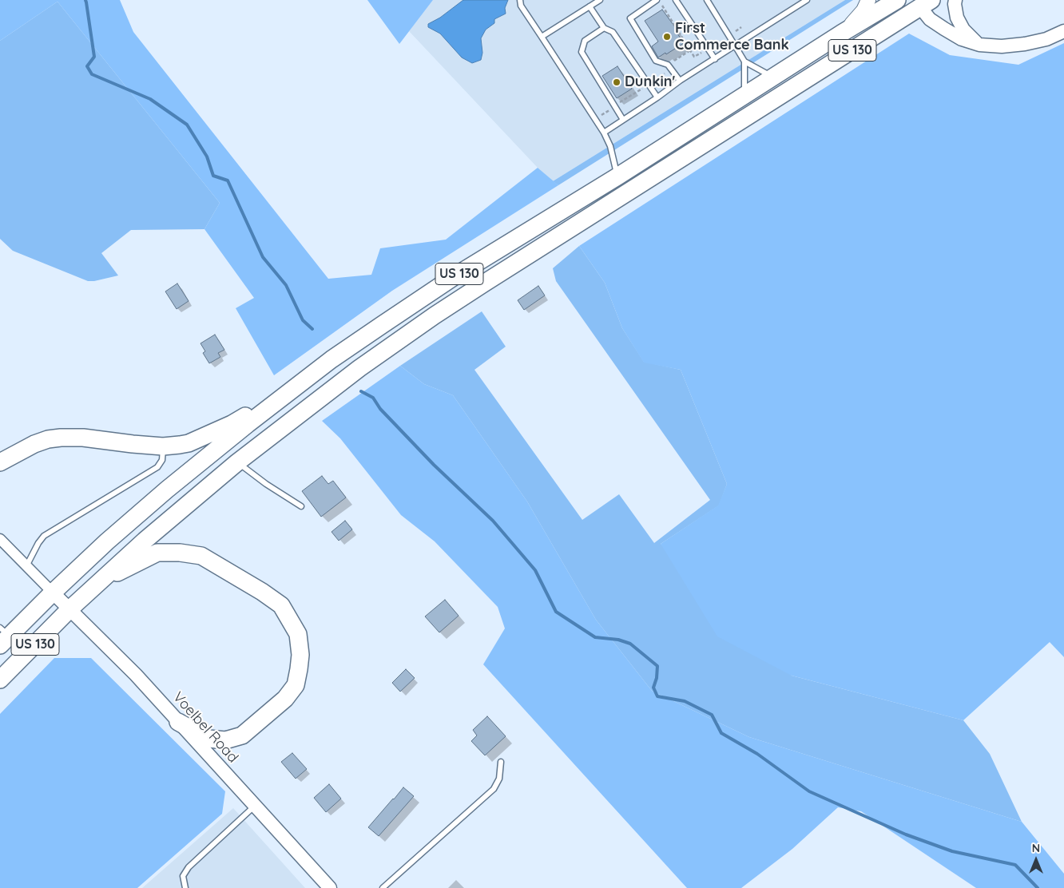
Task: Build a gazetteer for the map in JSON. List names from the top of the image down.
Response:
{
  "streets": {
    "highway": ["US 130"],
    "street": ["Voelbel Road"]
  },
  "crossings": [
    ["US 130", "Voelbel Road"]
  ],
  "places": ["First Commerce Bank", "Dunkin'"],
  "north": "top"
}
